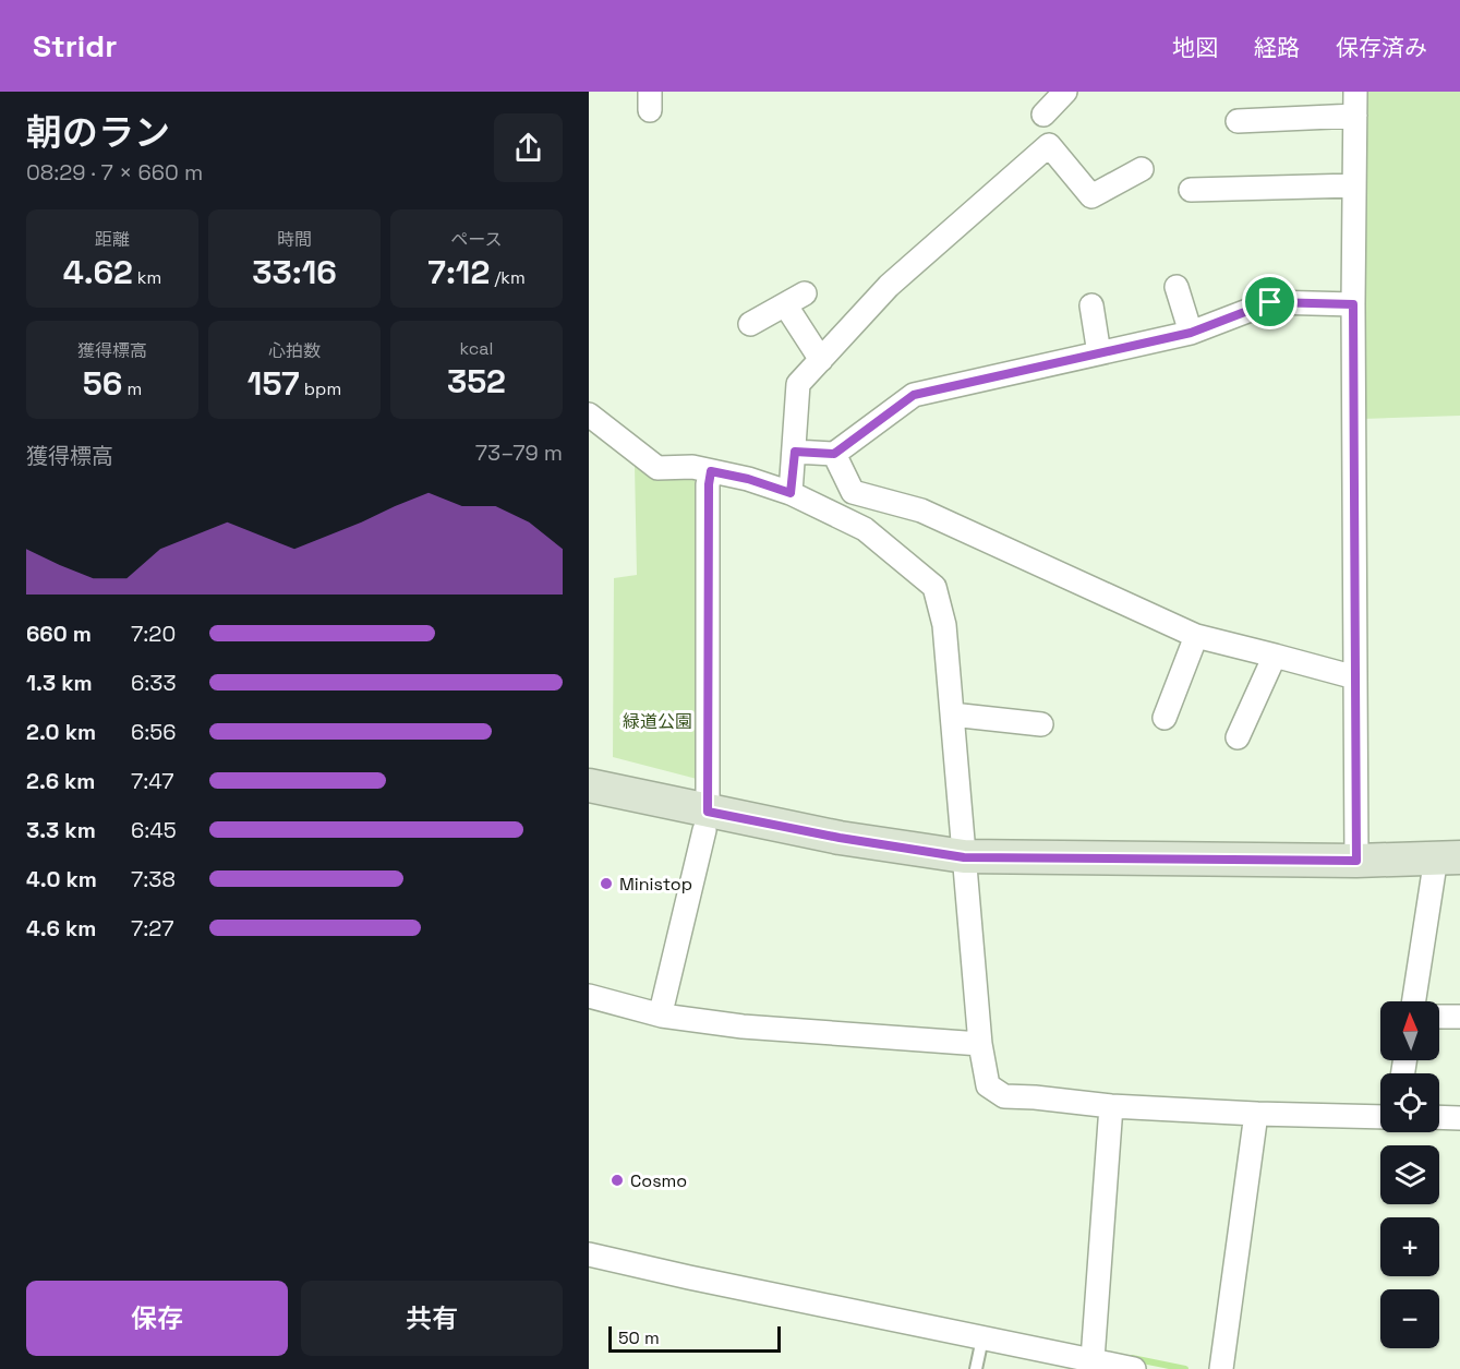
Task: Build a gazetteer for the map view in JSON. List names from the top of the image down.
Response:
{
  "parks": ["緑道公園"],
  "places": ["Ministop", "Cosmo"],
  "scale_bar": "50 m",
  "north": "top",
  "page": {
    "header": "Stridr",
    "nav": ["地図", "経路", "保存済み"],
    "heading": ["朝のラン", "08:29 · 7 × 660 m"],
    "stats": [
      ["距離", "4.62 km"],
      ["時間", "33:16"],
      ["ペース", "7:12 /km"],
      ["獲得標高", "56 m"],
      ["心拍数", "157 bpm"],
      ["kcal", "352"]
    ],
    "chart": ["獲得標高", "73–79 m"],
    "list": [
      {
        "name": "660 m",
        "note": "7:20"
      },
      {
        "name": "1.3 km",
        "note": "6:33"
      },
      {
        "name": "2.0 km",
        "note": "6:56"
      },
      {
        "name": "2.6 km",
        "note": "7:47"
      },
      {
        "name": "3.3 km",
        "note": "6:45"
      },
      {
        "name": "4.0 km",
        "note": "7:38"
      },
      {
        "name": "4.6 km",
        "note": "7:27"
      }
    ],
    "map_buttons": ["+", "−"],
    "buttons": ["保存", "共有"],
    "scale": "50 m"
  }
}
